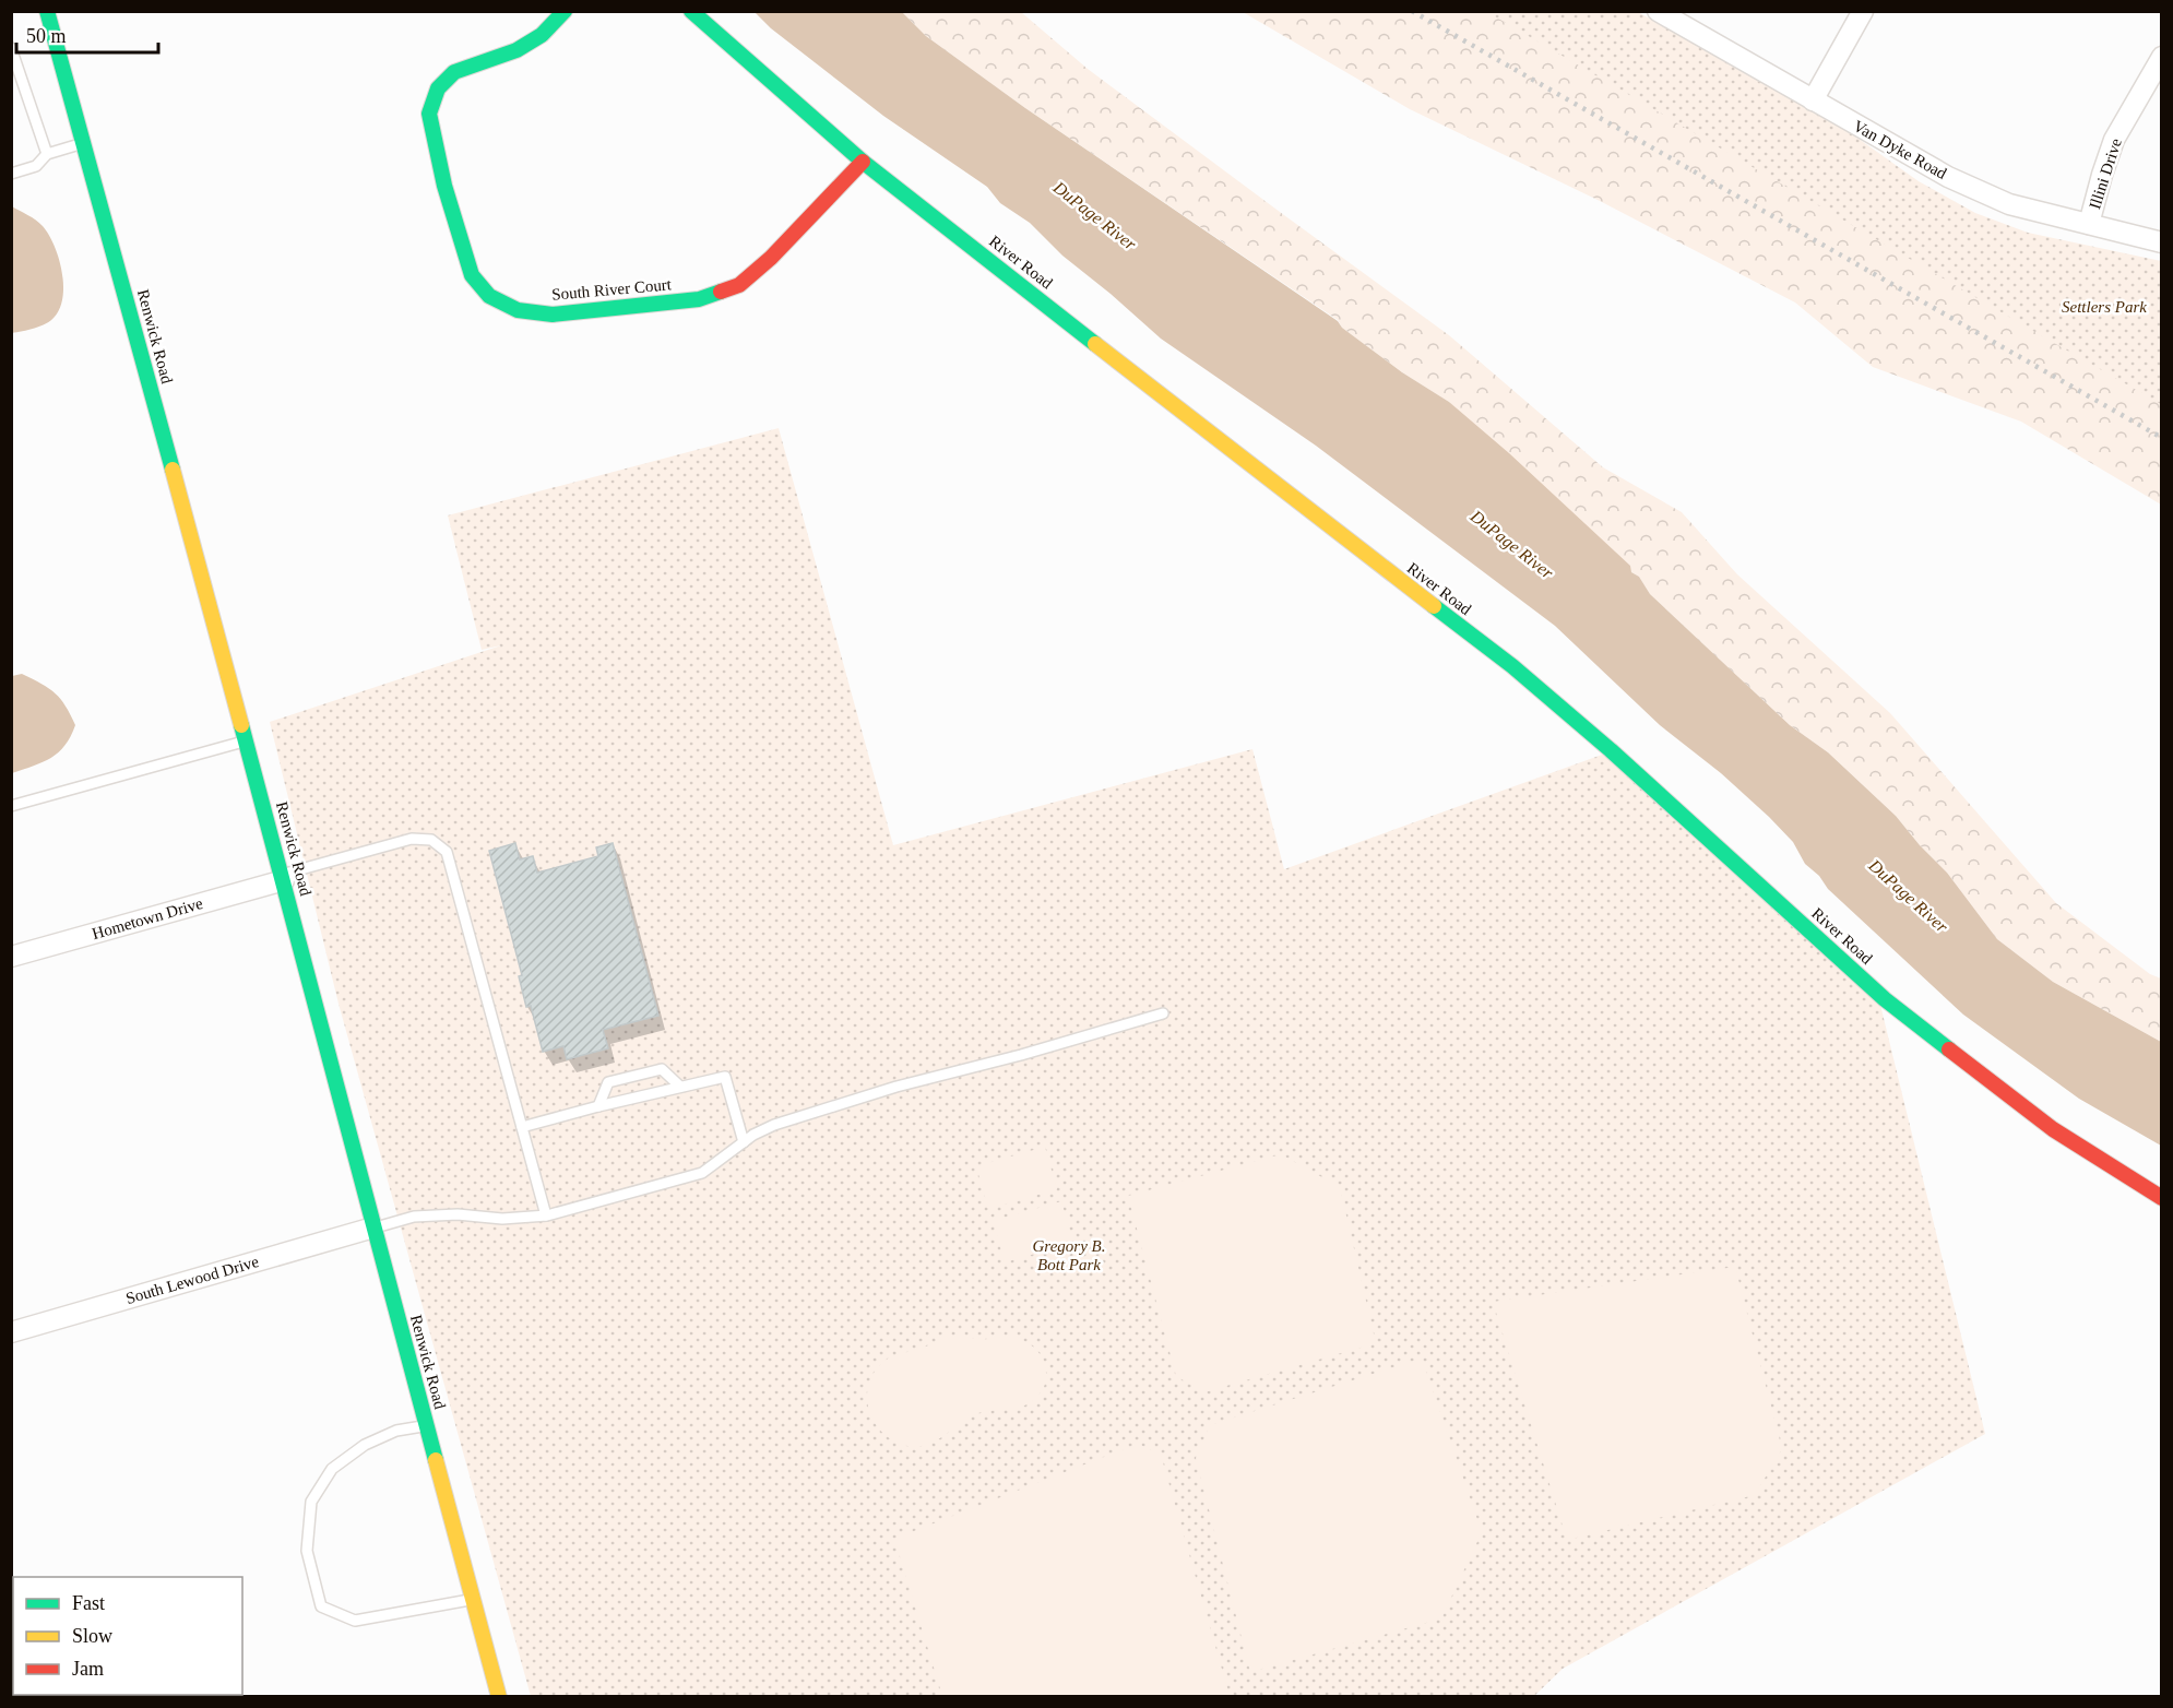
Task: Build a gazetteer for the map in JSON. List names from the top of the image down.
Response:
{
  "streets": {
    "street": [
      "Van Dyke Road",
      "Illini Drive",
      "River Road",
      "South River Court",
      "Renwick Road",
      "Hometown Drive",
      "South Lewood Drive"
    ]
  },
  "crossings": [
    ["Van Dyke Road", "Illini Drive"],
    ["River Road", "South River Court"],
    ["Renwick Road", "Hometown Drive"],
    ["Renwick Road", "South Lewood Drive"]
  ],
  "water": ["DuPage River"],
  "parks": ["Settlers Park", "Gregory B. Bott Park"],
  "legend": ["Fast", "Slow", "Jam"],
  "scale_bar": "50 m"
}
